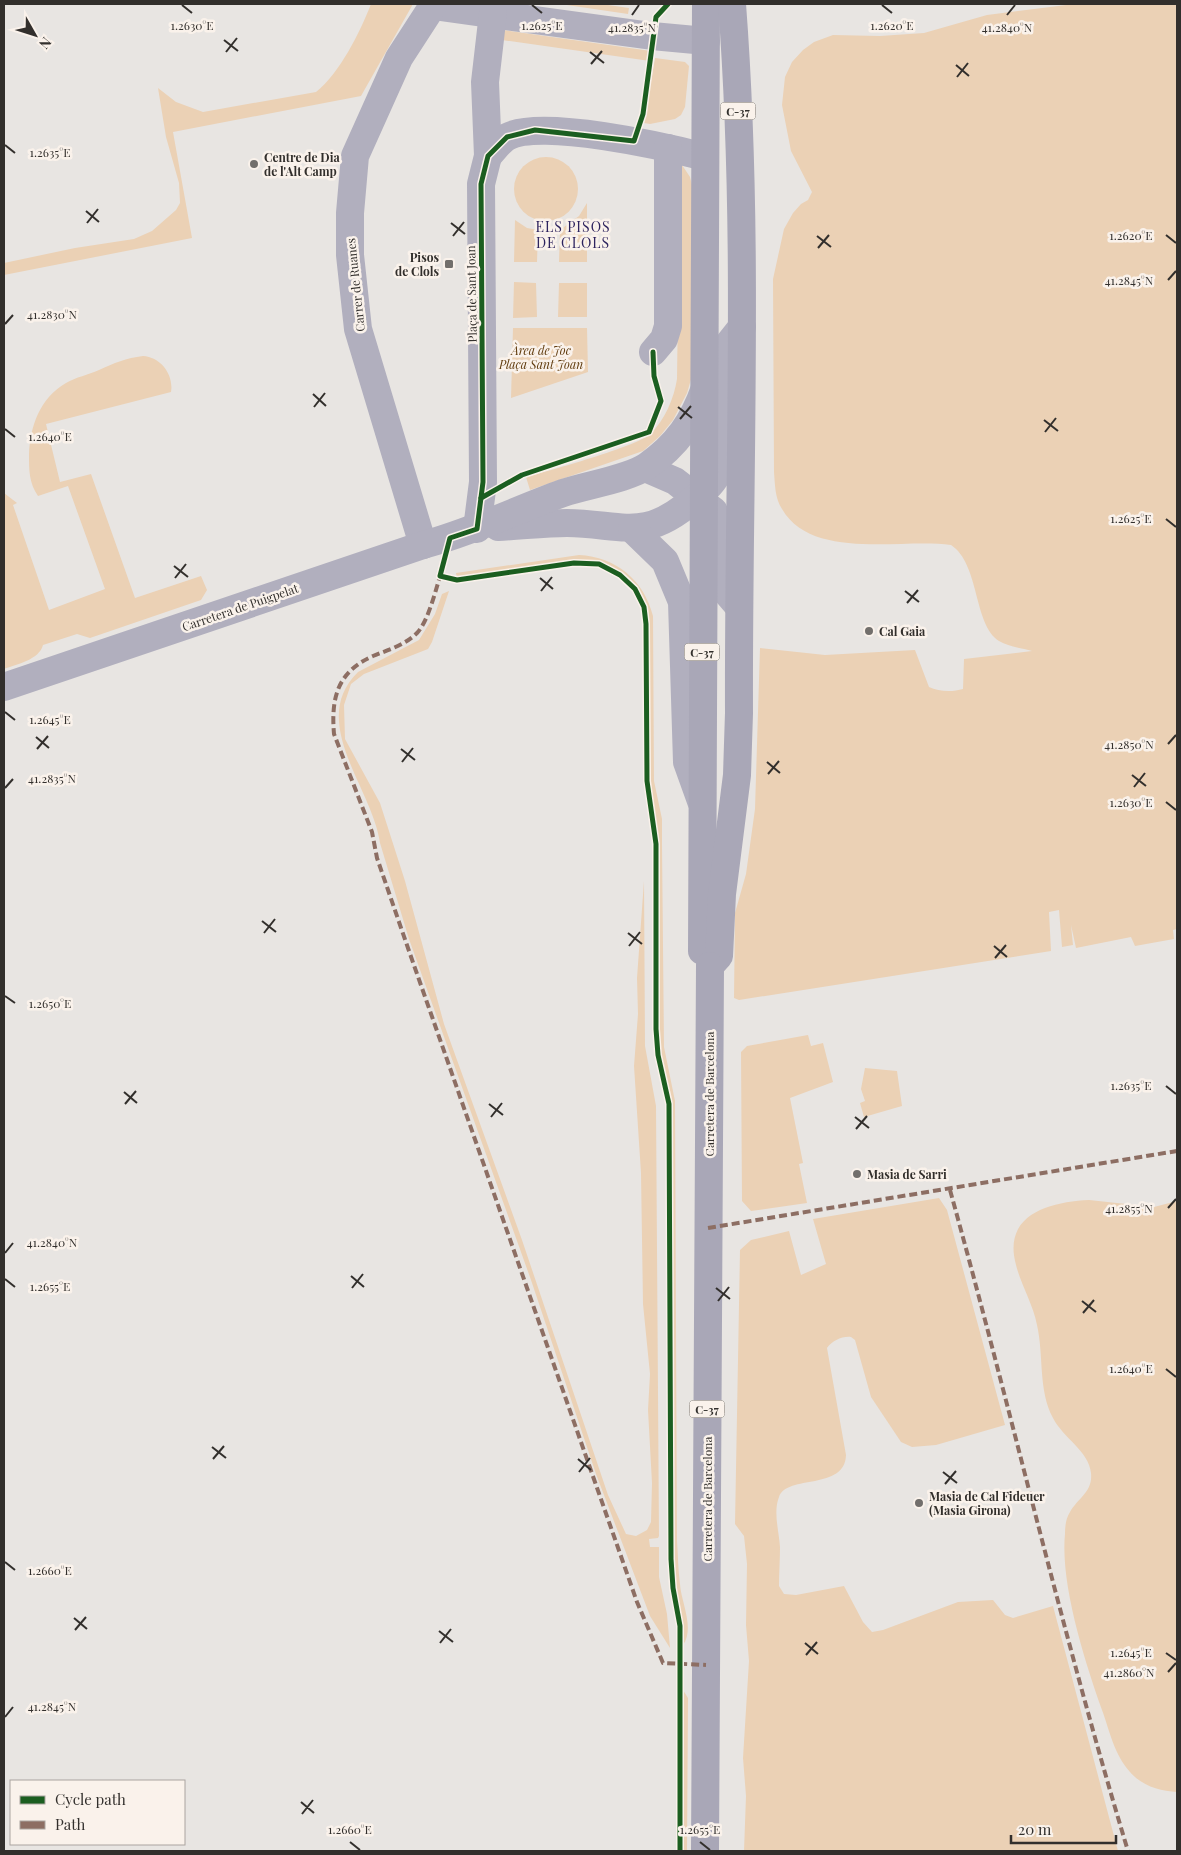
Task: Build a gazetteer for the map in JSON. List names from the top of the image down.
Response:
{
  "streets": {
    "main road": ["C-37", "Carretera de Barcelona"],
    "street": ["Carrer de Ruanes", "Plaça de Sant Joan", "Carretera de Puigpelat"]
  },
  "crossings": [
    ["C-37", "Carrer de Ruanes"],
    ["C-37", "Carretera de Barcelona"],
    ["Carrer de Ruanes", "Plaça de Sant Joan"],
    ["Carrer de Ruanes", "Carretera de Puigpelat"],
    ["Plaça de Sant Joan", "Carretera de Puigpelat"]
  ],
  "districts": ["ELS PISOS DE CLOLS"],
  "parks": ["Àrea de Joc Plaça Sant Joan"],
  "places": {
    "other": [
      "Centre de Dia de l'Alt Camp",
      "Cal Gaia",
      "Masia de Sarri",
      "Masia de Cal Fideuer (Masia Girona)"
    ],
    "transit": ["Pisos de Clols"]
  },
  "legend": ["Cycle path", "Path"],
  "scale_bar": "20 m",
  "north": "bottom right",
  "coordinates": [
    "1.2630°E",
    "1.2625°E",
    "1.2620°E",
    "41.2835°N",
    "41.2840°N",
    "1.2635°E",
    "41.2845°N",
    "41.2830°N",
    "1.2640°E",
    "1.2645°E",
    "41.2850°N",
    "1.2650°E",
    "41.2855°N",
    "1.2655°E",
    "1.2660°E",
    "41.2860°N"
  ]
}
